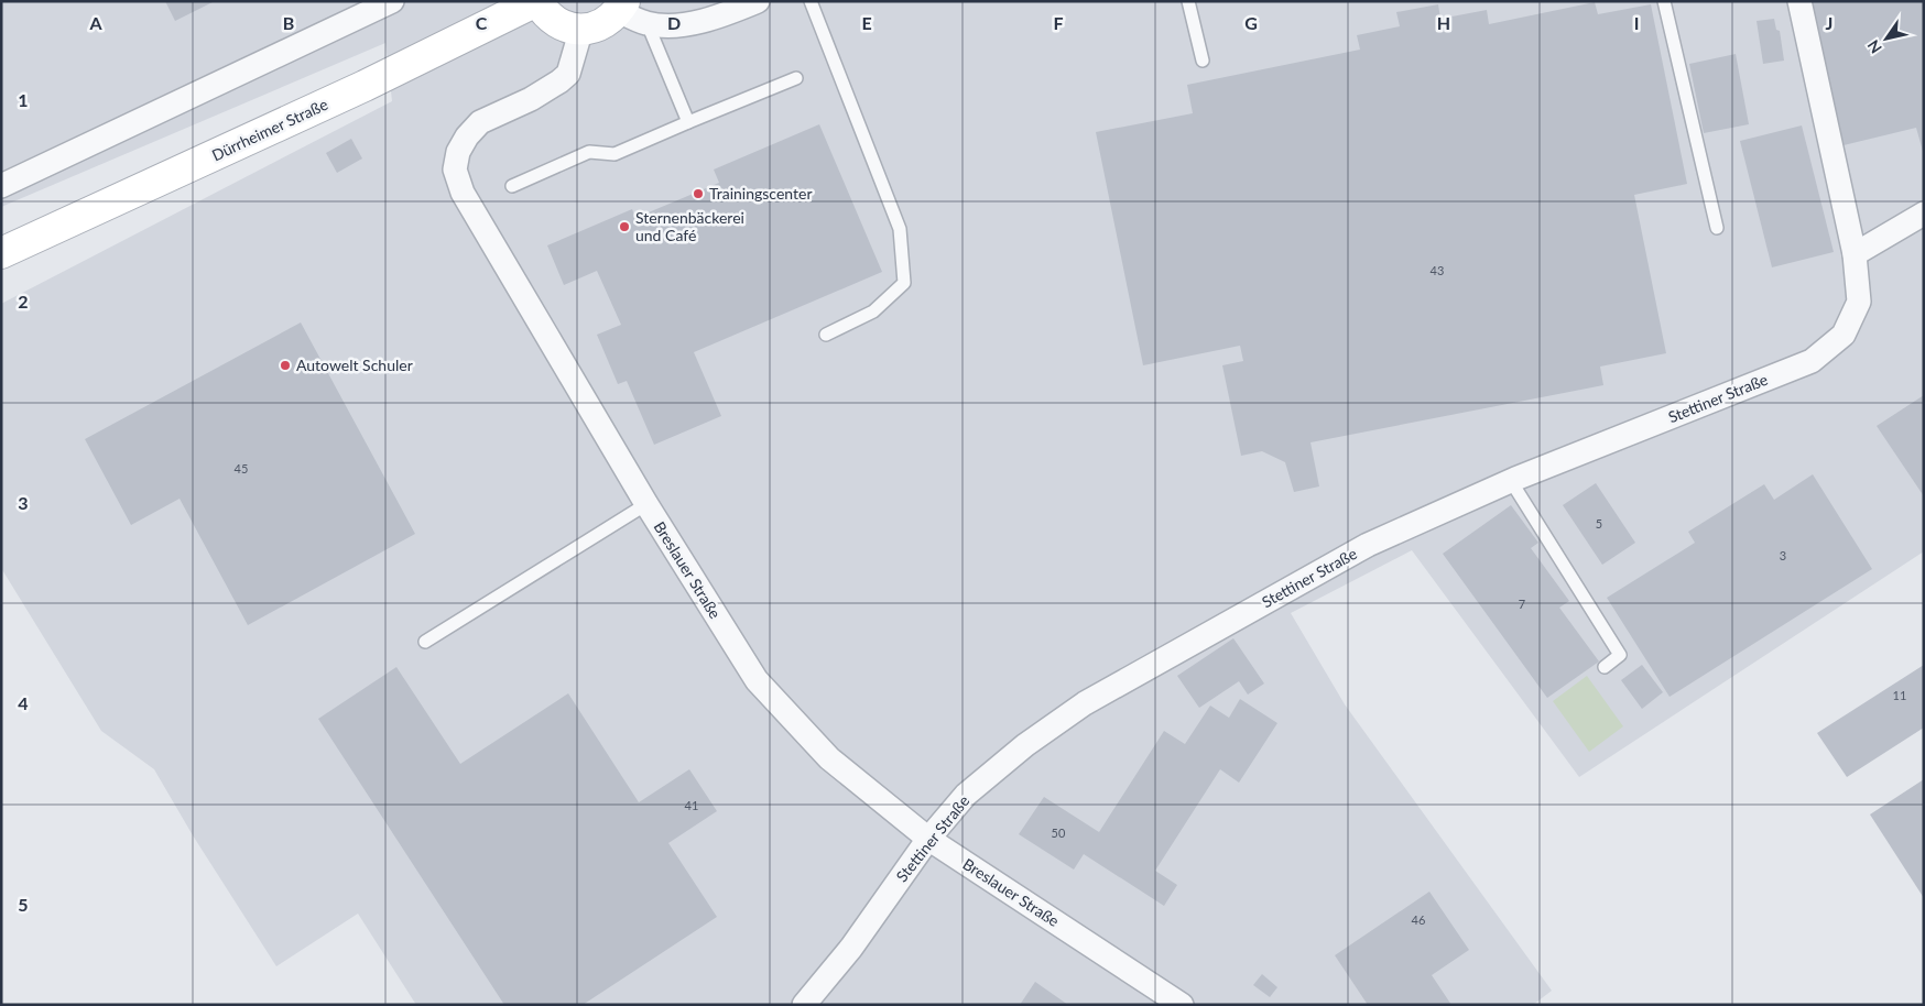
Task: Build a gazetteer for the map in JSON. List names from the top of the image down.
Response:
{
  "streets": {
    "main road": ["Dürrheimer Straße"],
    "street": ["Stettiner Straße", "Breslauer Straße"]
  },
  "crossings": [
    ["Dürrheimer Straße", "Breslauer Straße"],
    ["Stettiner Straße", "Breslauer Straße"]
  ],
  "places": ["Trainingscenter", "Sternenbäckerei und Café", "Autowelt Schuler"],
  "house_numbers": [
    "43",
    "45",
    "5",
    "3",
    "7",
    "11",
    "41",
    "50",
    "46"
  ],
  "north": "bottom left",
  "grid": {
    "columns": [
      "A",
      "B",
      "C",
      "D",
      "E",
      "F",
      "G",
      "H",
      "I",
      "J"
    ],
    "rows": [
      "1",
      "2",
      "3",
      "4",
      "5"
    ]
  }
}
